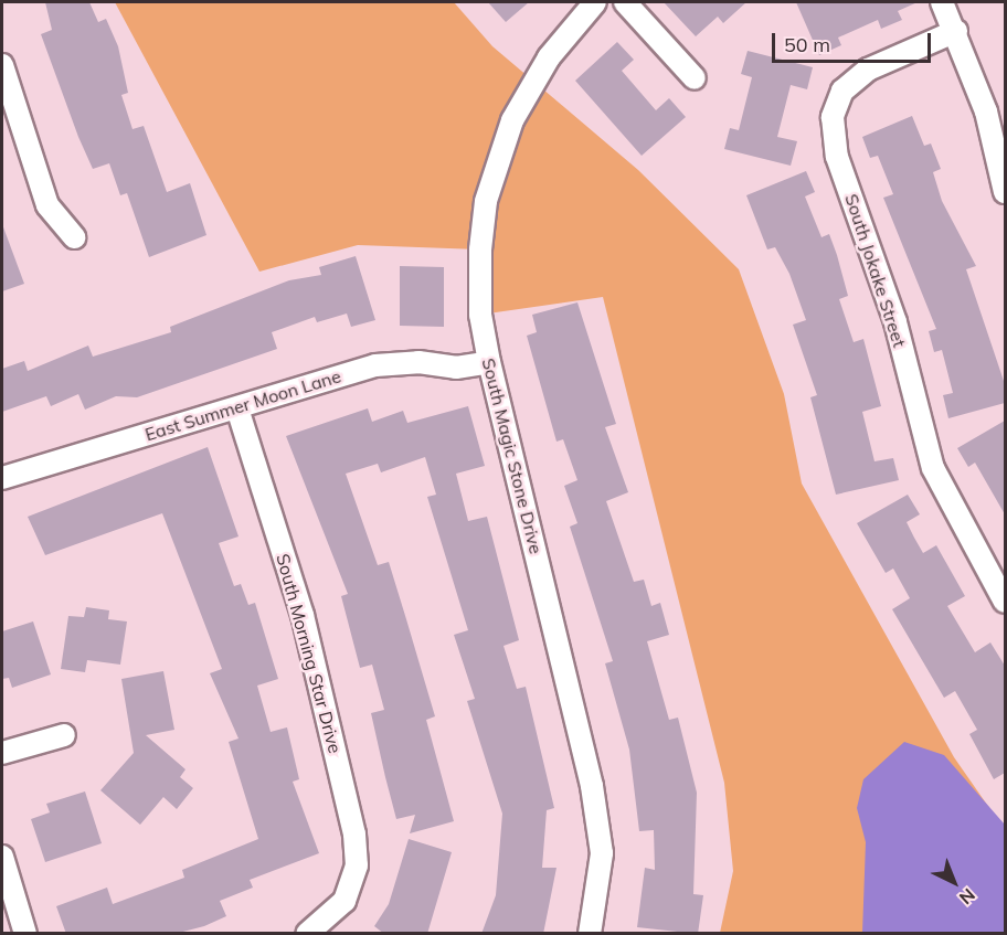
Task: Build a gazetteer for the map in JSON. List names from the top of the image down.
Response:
{
  "streets": {
    "street": [
      "South Jokake Street",
      "East Summer Moon Lane",
      "South Magic Stone Drive",
      "South Morning Star Drive"
    ]
  },
  "crossings": [
    ["East Summer Moon Lane", "South Magic Stone Drive"],
    ["East Summer Moon Lane", "South Morning Star Drive"]
  ],
  "scale_bar": "50 m",
  "north": "bottom right"
}
